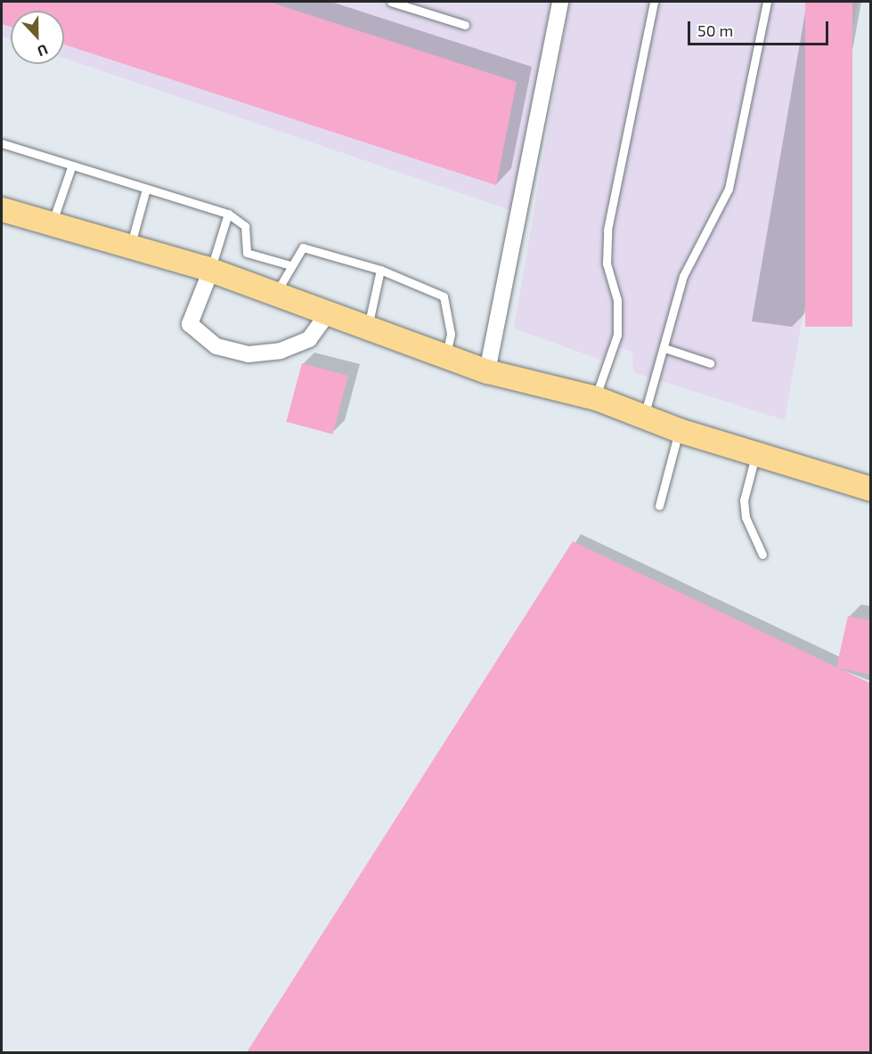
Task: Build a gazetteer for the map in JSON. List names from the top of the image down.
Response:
{
  "scale_bar": "50 m",
  "north": "bottom"
}
